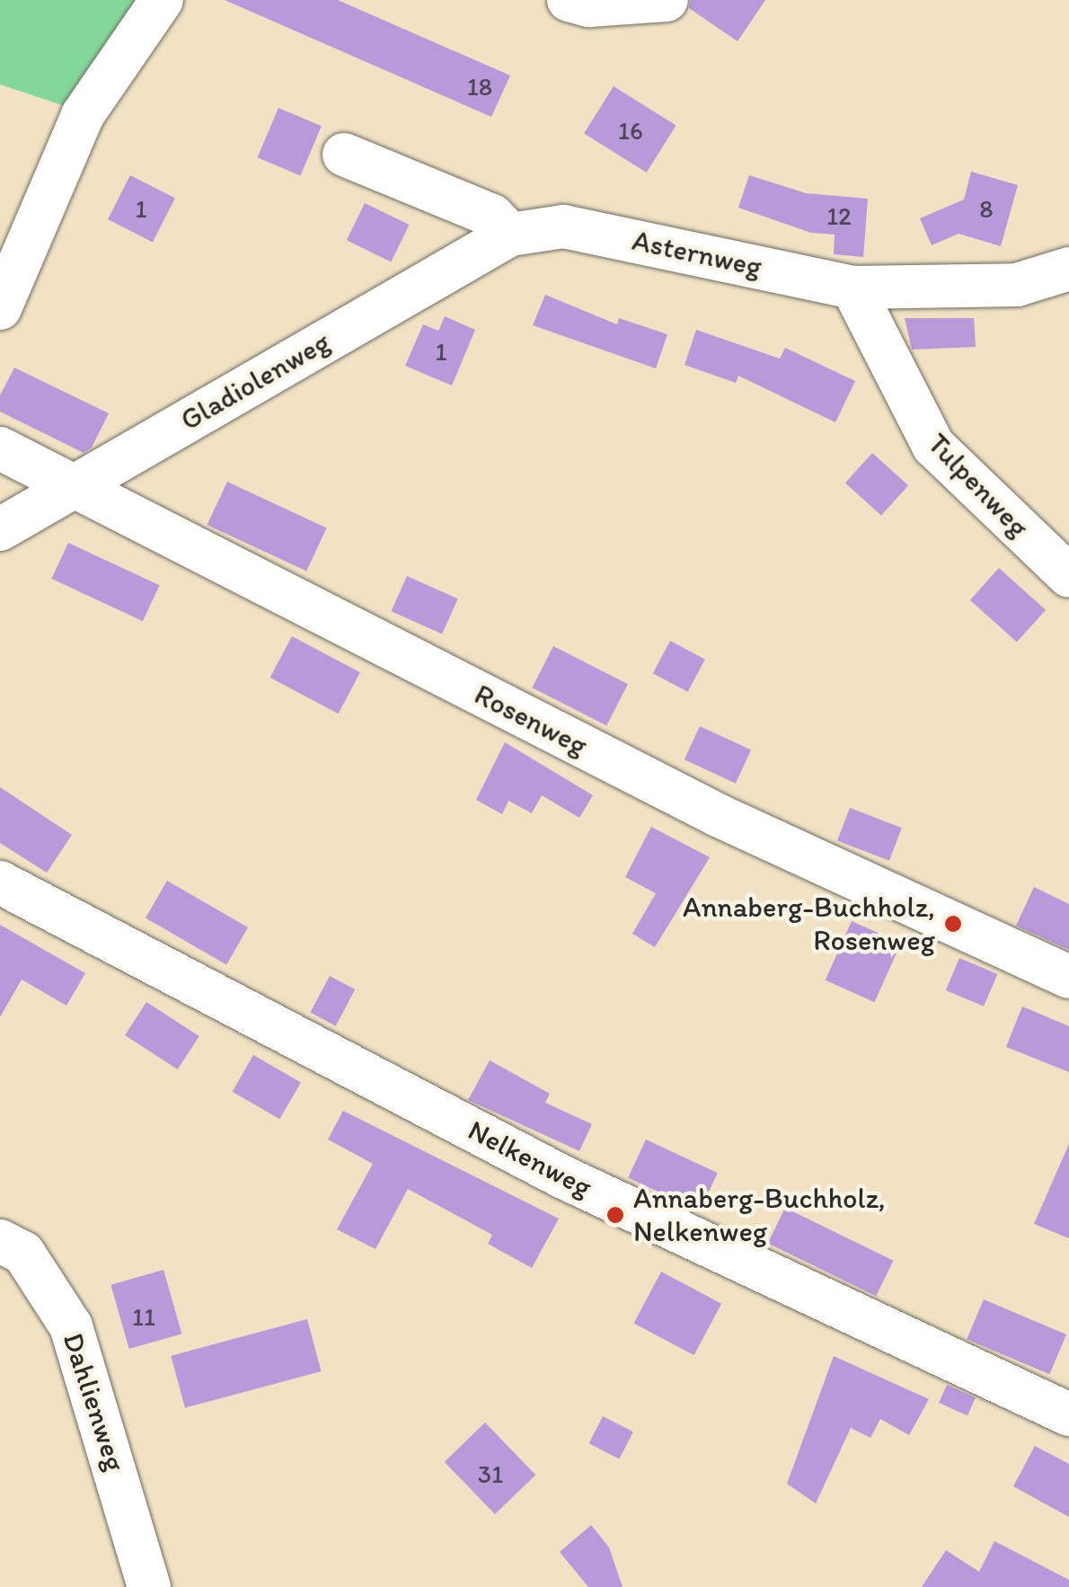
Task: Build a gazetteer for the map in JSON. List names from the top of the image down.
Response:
{
  "streets": {
    "street": [
      "Asternweg",
      "Gladiolenweg",
      "Tulpenweg",
      "Rosenweg",
      "Nelkenweg",
      "Dahlienweg"
    ]
  },
  "crossings": [
    ["Asternweg", "Gladiolenweg"],
    ["Asternweg", "Tulpenweg"],
    ["Gladiolenweg", "Rosenweg"]
  ],
  "places": ["Annaberg-Buchholz, Rosenweg", "Annaberg-Buchholz, Nelkenweg"],
  "house_numbers": [
    "18",
    "16",
    "1",
    "8",
    "12",
    "1",
    "11",
    "31"
  ]
}
